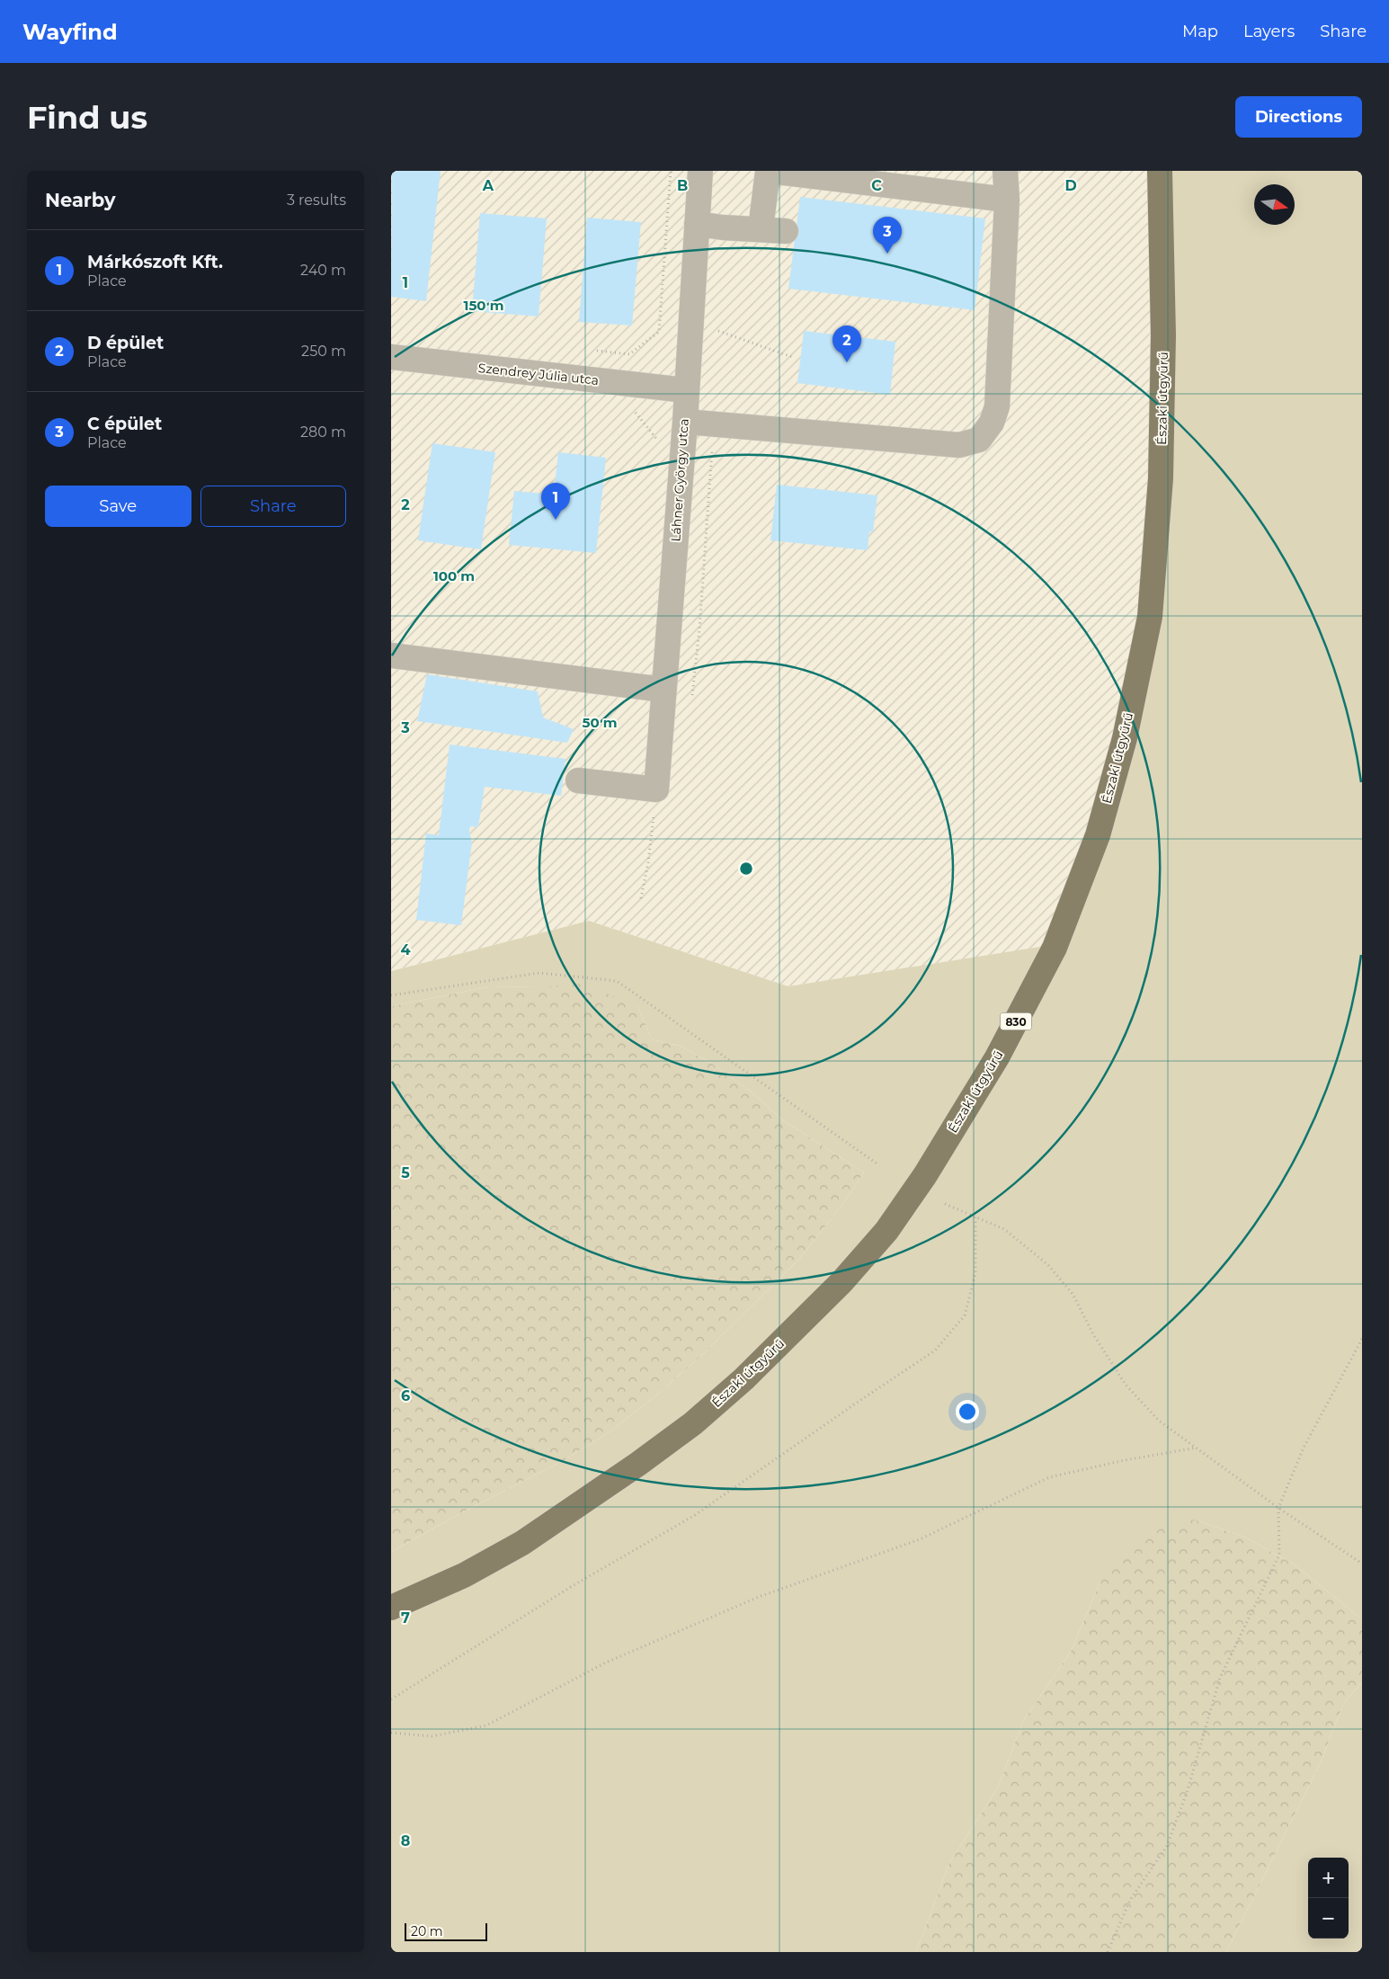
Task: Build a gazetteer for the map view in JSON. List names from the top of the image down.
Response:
{
  "streets": {
    "main road": ["Északi útgyűrű", "830"],
    "street": ["Szendrey Júlia utca", "Láhner György utca"]
  },
  "crossings": [
    ["Szendrey Júlia utca", "Láhner György utca"]
  ],
  "scale_bar": "20 m",
  "north": "right",
  "page": {
    "header": "Wayfind",
    "nav": ["Map", "Layers", "Share"],
    "buttons": [
      "Directions",
      ["Save", "Share"]
    ],
    "title": "Find us",
    "heading": ["Nearby", "3 results"],
    "pins": ["3", "2", "1"],
    "list": [
      {
        "mark": "1",
        "name": "Márkószoft Kft.",
        "note": "Place",
        "value": "240 m"
      },
      {
        "mark": "2",
        "name": "D épület",
        "note": "Place",
        "value": "250 m"
      },
      {
        "mark": "3",
        "name": "C épület",
        "note": "Place",
        "value": "280 m"
      }
    ],
    "map_buttons": ["+", "−"],
    "scale": "20 m"
  },
  "grid": {
    "columns": [
      "A",
      "B",
      "C",
      "D"
    ],
    "rows": [
      "1",
      "2",
      "3",
      "4",
      "5",
      "6",
      "7",
      "8"
    ]
  },
  "rings": ["150 m", "100 m", "50 m"]
}
